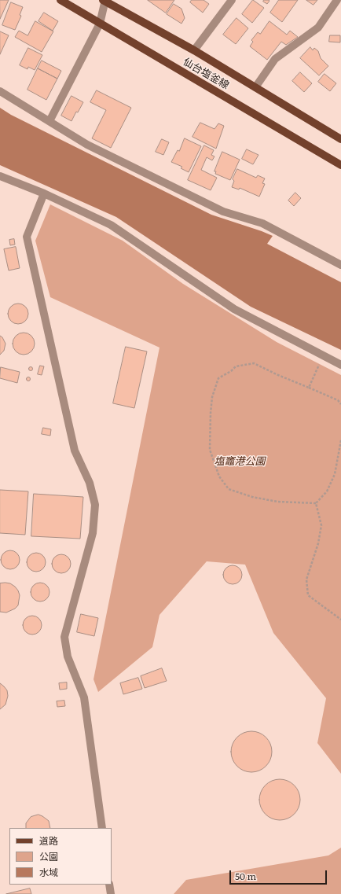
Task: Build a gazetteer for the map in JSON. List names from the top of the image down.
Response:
{
  "streets": {
    "main road": ["仙台塩釜線"]
  },
  "parks": ["塩竈港公園"],
  "legend": ["道路", "公園", "水域"],
  "scale_bar": "50 m"
}
